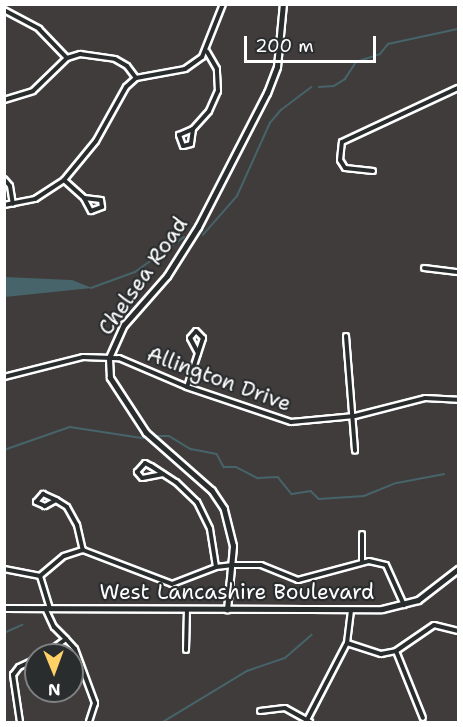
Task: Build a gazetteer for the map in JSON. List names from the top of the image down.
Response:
{
  "streets": {
    "main road": ["West Lancashire Boulevard"],
    "street": ["Chelsea Road", "Allington Drive"]
  },
  "crossings": [
    ["Chelsea Road", "Allington Drive"],
    ["Chelsea Road", "West Lancashire Boulevard"]
  ],
  "scale_bar": "200 m",
  "north": "bottom"
}
